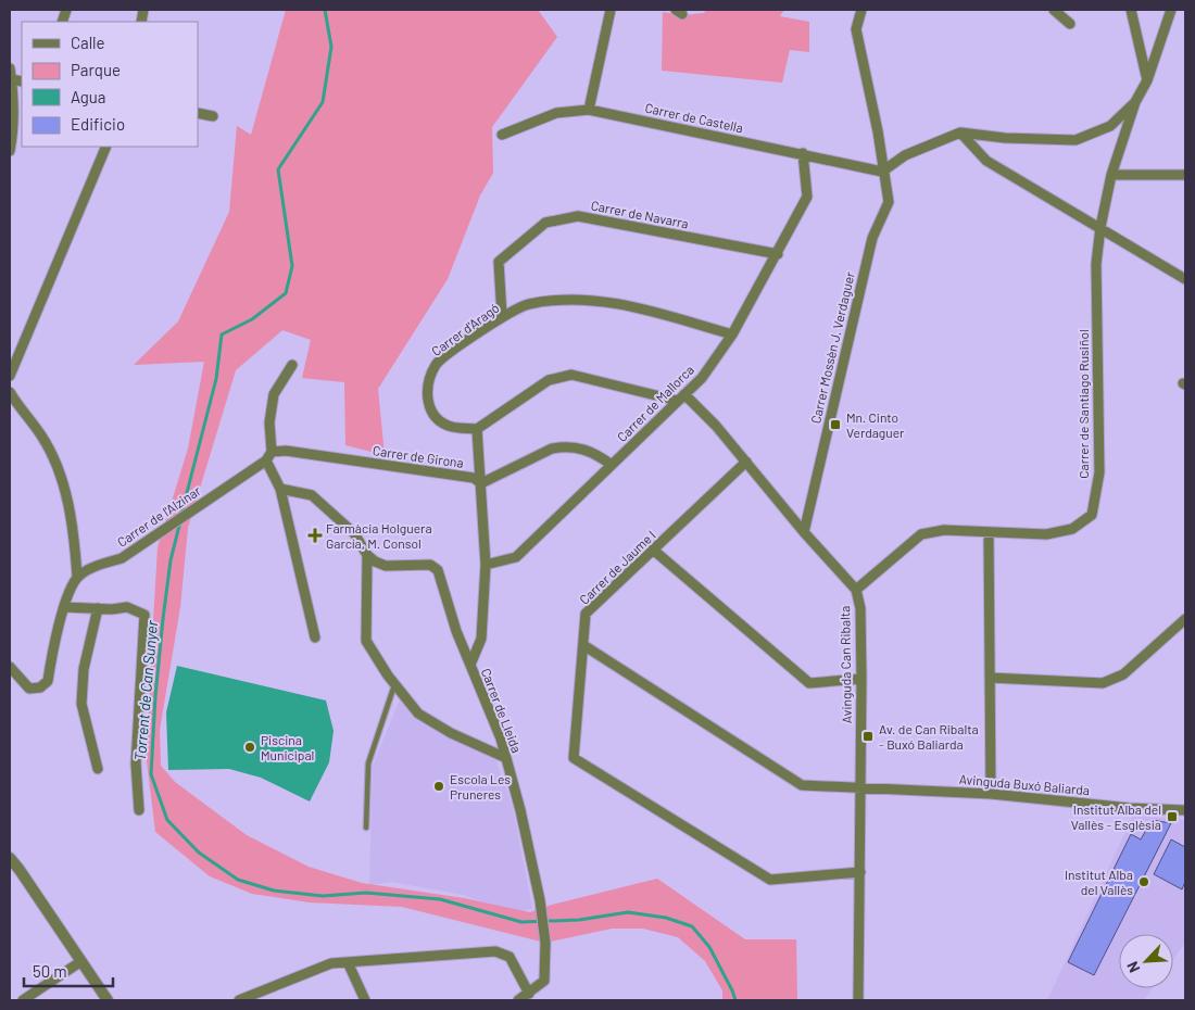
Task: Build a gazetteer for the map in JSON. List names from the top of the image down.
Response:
{
  "streets": {
    "street": [
      "Carrer de Castella",
      "Carrer de Navarra",
      "Carrer d'Aragó",
      "Carrer Mossèn J. Verdaguer",
      "Carrer de Mallorca",
      "Carrer de Santiago Rusiñol",
      "Carrer de Girona",
      "Carrer de l'Alzinar",
      "Carrer de Jaume I",
      "Avinguda Can Ribalta",
      "Carrer de Lleida",
      "Avinguda Buxó Baliarda"
    ]
  },
  "crossings": [
    ["Carrer de Castella", "Carrer Mossèn J. Verdaguer"],
    ["Carrer de Castella", "Carrer de Mallorca"],
    ["Carrer de Navarra", "Carrer d'Aragó"],
    ["Carrer de Navarra", "Carrer de Mallorca"],
    ["Carrer d'Aragó", "Carrer de Mallorca"],
    ["Carrer d'Aragó", "Carrer de Lleida"],
    ["Carrer Mossèn J. Verdaguer", "Avinguda Can Ribalta"],
    ["Carrer de Mallorca", "Avinguda Can Ribalta"],
    ["Carrer de Mallorca", "Carrer de Lleida"],
    ["Carrer de Santiago Rusiñol", "Avinguda Can Ribalta"],
    ["Carrer de Girona", "Carrer de l'Alzinar"],
    ["Carrer de Girona", "Carrer de Lleida"],
    ["Carrer de Jaume I", "Avinguda Can Ribalta"],
    ["Carrer de Jaume I", "Avinguda Buxó Baliarda"],
    ["Avinguda Can Ribalta", "Avinguda Buxó Baliarda"]
  ],
  "water": ["Torrent de Can Sunyer"],
  "places": {
    "transit": ["Mn. Cinto Verdaguer", "Av. de Can Ribalta - Buxó Baliarda", "Institut Alba del Vallès - Esglèsia"],
    "health": ["Farmàcia Holguera García, M. Consol"],
    "other": ["Piscina Municipal", "Escola Les Pruneres", "Institut Alba del Vallès"]
  },
  "legend": [
    "Calle",
    "Parque",
    "Agua",
    "Edificio"
  ],
  "scale_bar": "50 m",
  "north": "bottom left"
}
